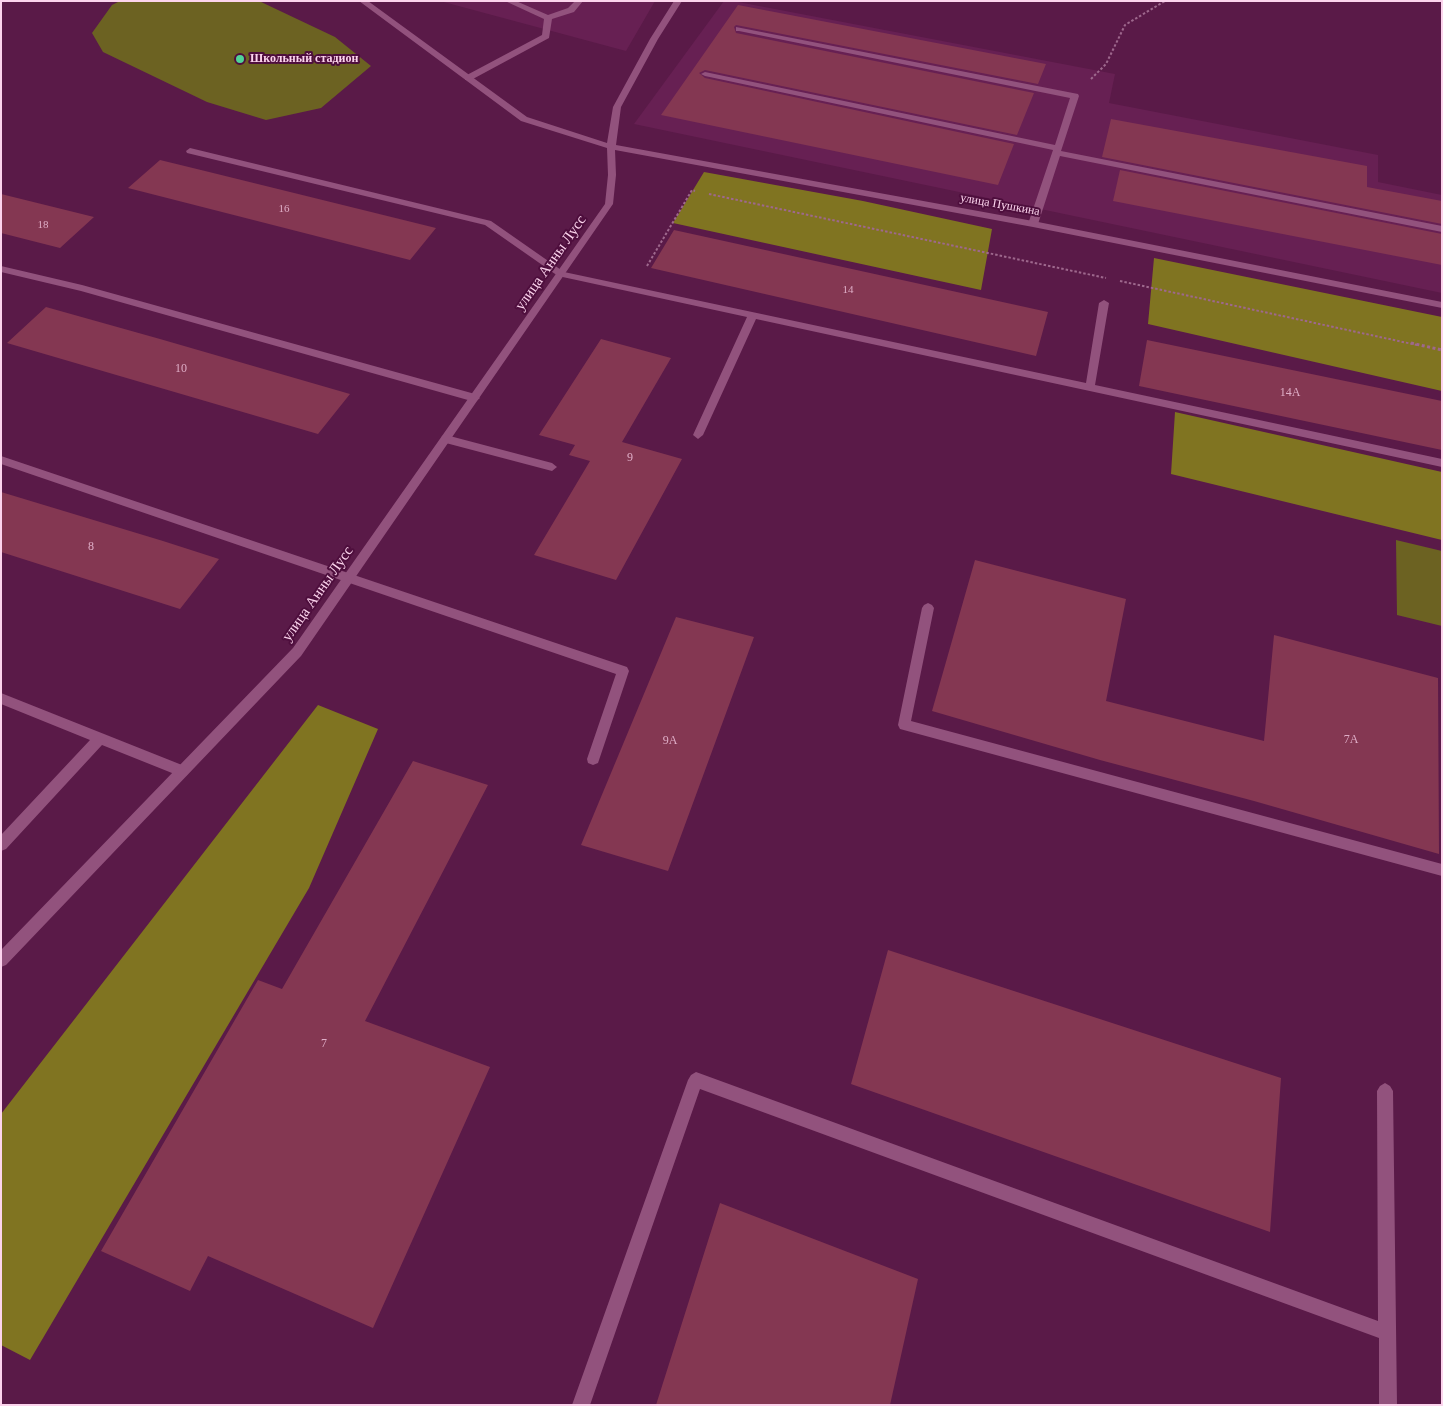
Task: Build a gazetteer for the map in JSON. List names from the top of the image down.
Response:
{
  "streets": {
    "street": ["улица Пушкина", "улица Анны Лусс"]
  },
  "crossings": [
    ["улица Пушкина", "улица Анны Лусс"]
  ],
  "places": ["Школьный стадион"],
  "house_numbers": [
    "16",
    "18",
    "14",
    "10",
    "14А",
    "9",
    "8",
    "7А",
    "9А",
    "7"
  ]
}
